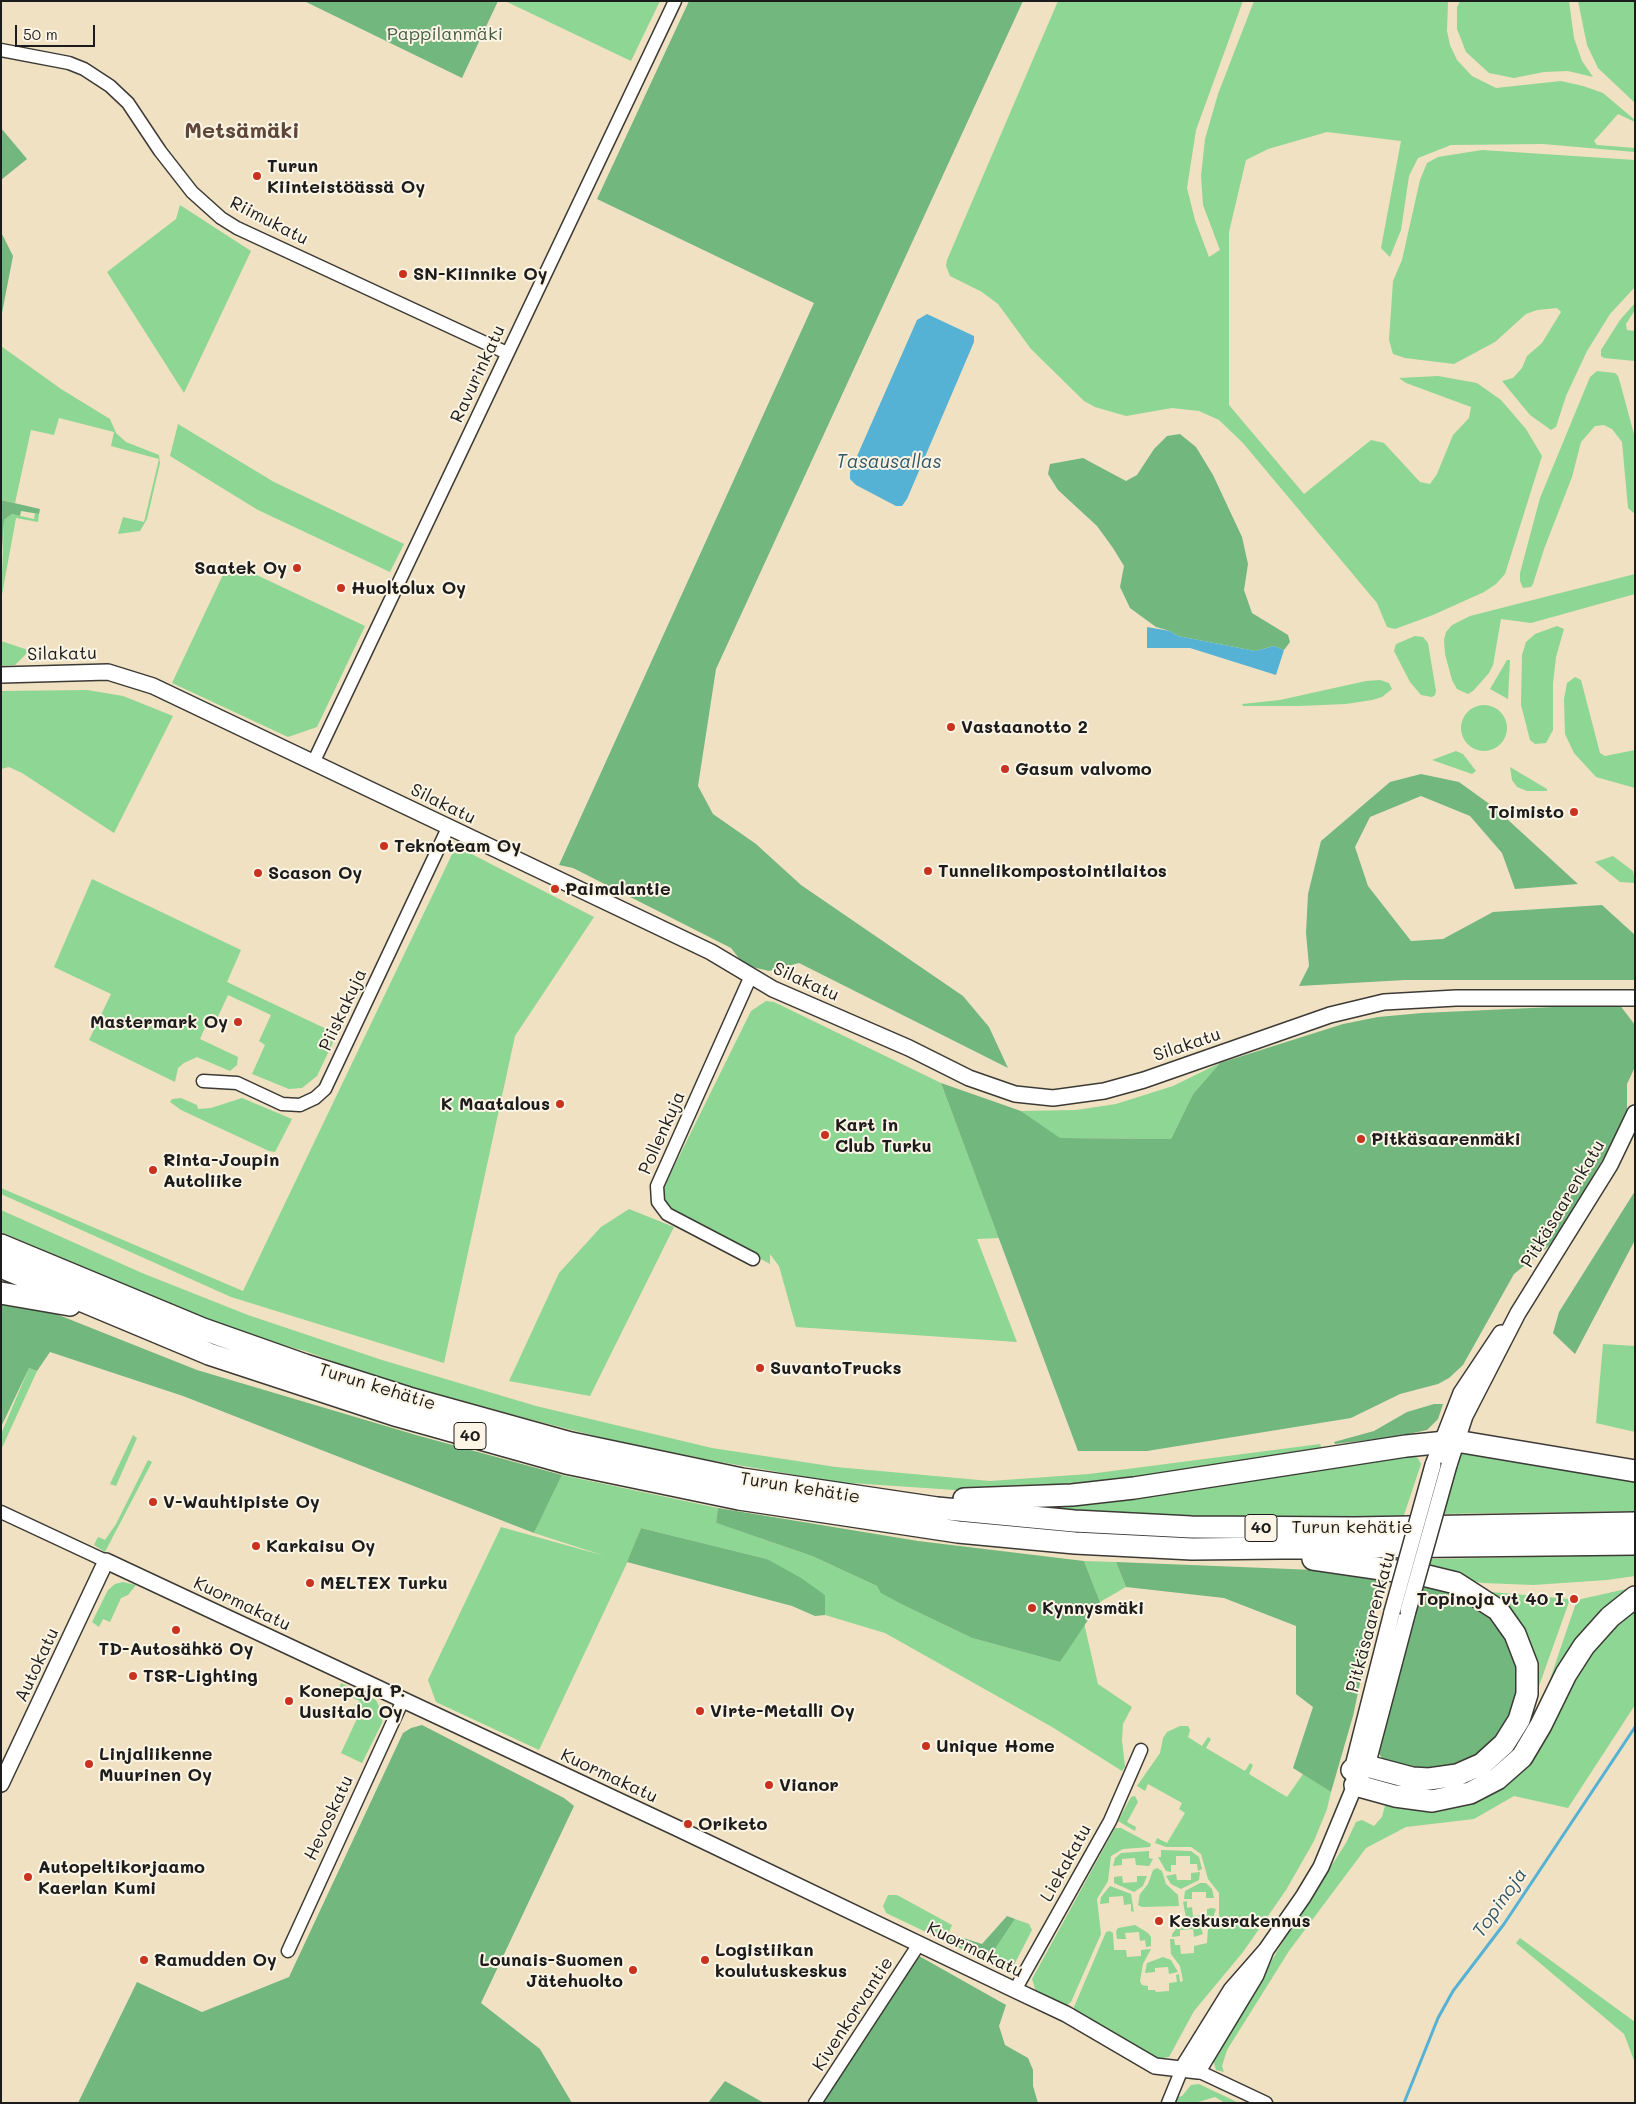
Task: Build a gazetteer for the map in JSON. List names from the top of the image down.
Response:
{
  "streets": {
    "highway": ["Turun kehätie", "40"],
    "street": [
      "Riimukatu",
      "Ravurinkatu",
      "Silakatu",
      "Piiskakuja",
      "Pollenkuja",
      "Pitkäsaarenkatu",
      "Kuormakatu",
      "Autokatu",
      "Hevoskatu",
      "Liekakatu",
      "Kivenkorvantie"
    ]
  },
  "crossings": [
    ["Riimukatu", "Ravurinkatu"],
    ["Ravurinkatu", "Silakatu"],
    ["Silakatu", "Piiskakuja"],
    ["Silakatu", "Pollenkuja"],
    ["Pitkäsaarenkatu", "Kuormakatu"],
    ["Kuormakatu", "Autokatu"],
    ["Kuormakatu", "Hevoskatu"],
    ["Kuormakatu", "Liekakatu"],
    ["Kuormakatu", "Kivenkorvantie"]
  ],
  "districts": ["Metsämäki"],
  "water": ["Tasausallas", "Topinoja"],
  "parks": ["Pappilanmäki"],
  "places": [
    "Turun Kiinteistöässä Oy",
    "SN-Kiinnike Oy",
    "Saatek Oy",
    "Huoltolux Oy",
    "Vastaanotto 2",
    "Gasum valvomo",
    "Toimisto",
    "Teknoteam Oy",
    "Tunnelikompostointilaitos",
    "Scason Oy",
    "Paimalantie",
    "Mastermark Oy",
    "K Maatalous",
    "Kart in Club Turku",
    "Pitkäsaarenmäki",
    "Rinta-Joupin Autoliike",
    "SuvantoTrucks",
    "V-Wauhtipiste Oy",
    "Karkaisu Oy",
    "MELTEX Turku",
    "Topinoja vt 40 I",
    "Kynnysmäki",
    "TD-Autosähkö Oy",
    "TSR-Lighting",
    "Konepaja P. Uusitalo Oy",
    "Virte-Metalli Oy",
    "Unique Home",
    "Linjaliikenne Muurinen Oy",
    "Vianor",
    "Oriketo",
    "Autopeltikorjaamo Kaerlan Kumi",
    "Keskusrakennus",
    "Ramudden Oy",
    "Logistiikan koulutuskeskus",
    "Lounais-Suomen Jätehuolto"
  ],
  "scale_bar": "50 m"
}
